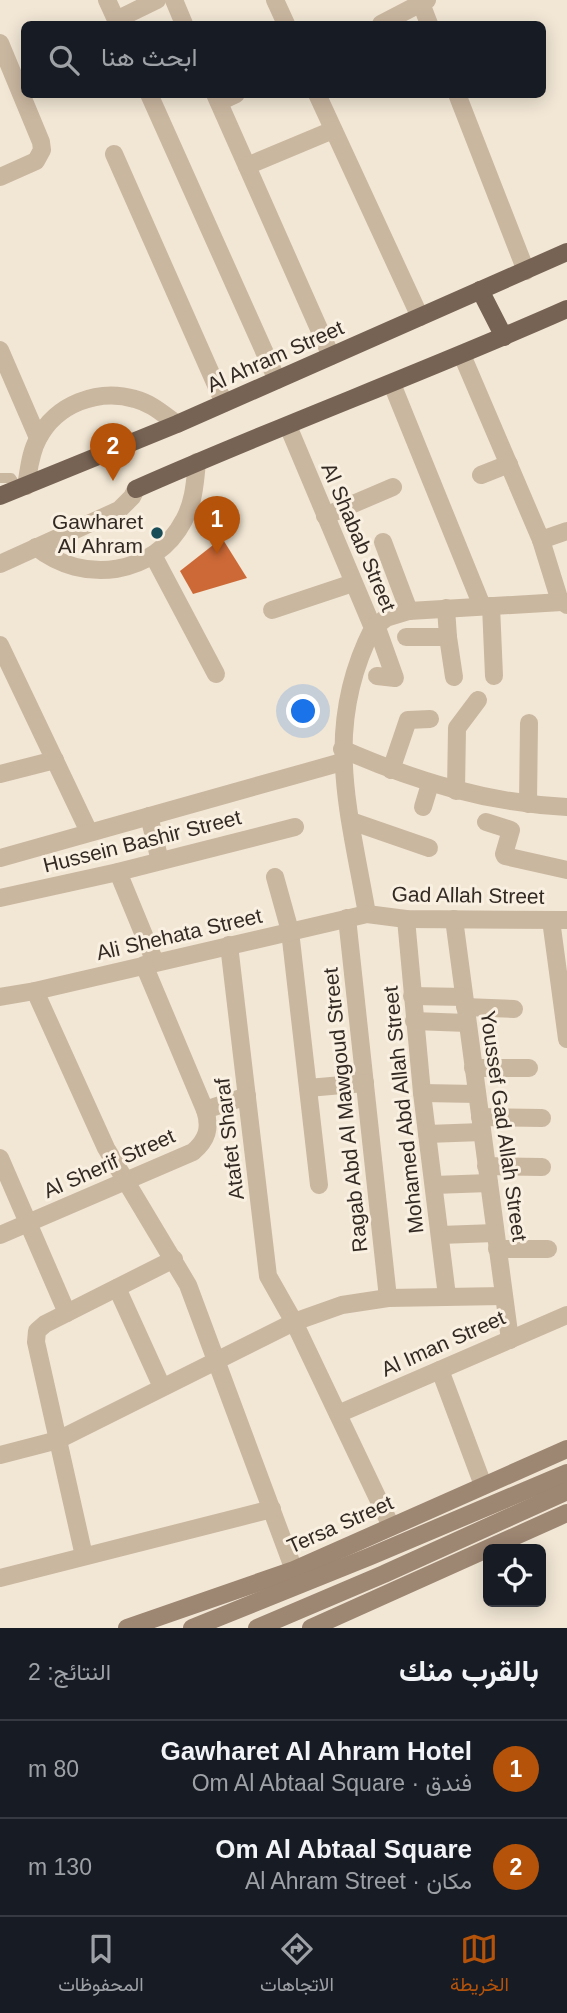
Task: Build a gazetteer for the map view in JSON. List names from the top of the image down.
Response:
{
  "streets": {
    "main road": ["Al Ahram Street", "Tersa Street"],
    "street": [
      "Al Shabab Street",
      "Hussein Bashir Street",
      "Gad Allah Street",
      "Ali Shehata Street",
      "Ragab Abd Al Mawgoud Street",
      "Mohamed Abd Allah Street",
      "Youssef Gad Allah Street",
      "Atafet Sharaf",
      "Al Sherif Street",
      "Al Iman Street"
    ]
  },
  "crossings": [
    ["Al Shabab Street", "Gad Allah Street"],
    ["Al Shabab Street", "Ali Shehata Street"],
    ["Gad Allah Street", "Ali Shehata Street"],
    ["Gad Allah Street", "Mohamed Abd Allah Street"],
    ["Gad Allah Street", "Youssef Gad Allah Street"],
    ["Ali Shehata Street", "Ragab Abd Al Mawgoud Street"],
    ["Ali Shehata Street", "Atafet Sharaf"],
    ["Youssef Gad Allah Street", "Al Iman Street"],
    ["Atafet Sharaf", "Al Iman Street"],
    ["Atafet Sharaf", "Tersa Street"]
  ],
  "places": ["Gawharet Al Ahram"],
  "page": {
    "search": "ابحث هنا",
    "pins": ["2", "1"],
    "heading": ["بالقرب منك", "النتائج: 2"],
    "list": [
      {
        "mark": "1",
        "name": "Gawharet Al Ahram Hotel",
        "note": "فندق · Om Al Abtaal Square",
        "value": "80 m"
      },
      {
        "mark": "2",
        "name": "Om Al Abtaal Square",
        "note": "مكان · Al Ahram Street",
        "value": "130 m"
      }
    ],
    "nav": ["الخريطة", "الاتجاهات", "المحفوظات"]
  }
}
